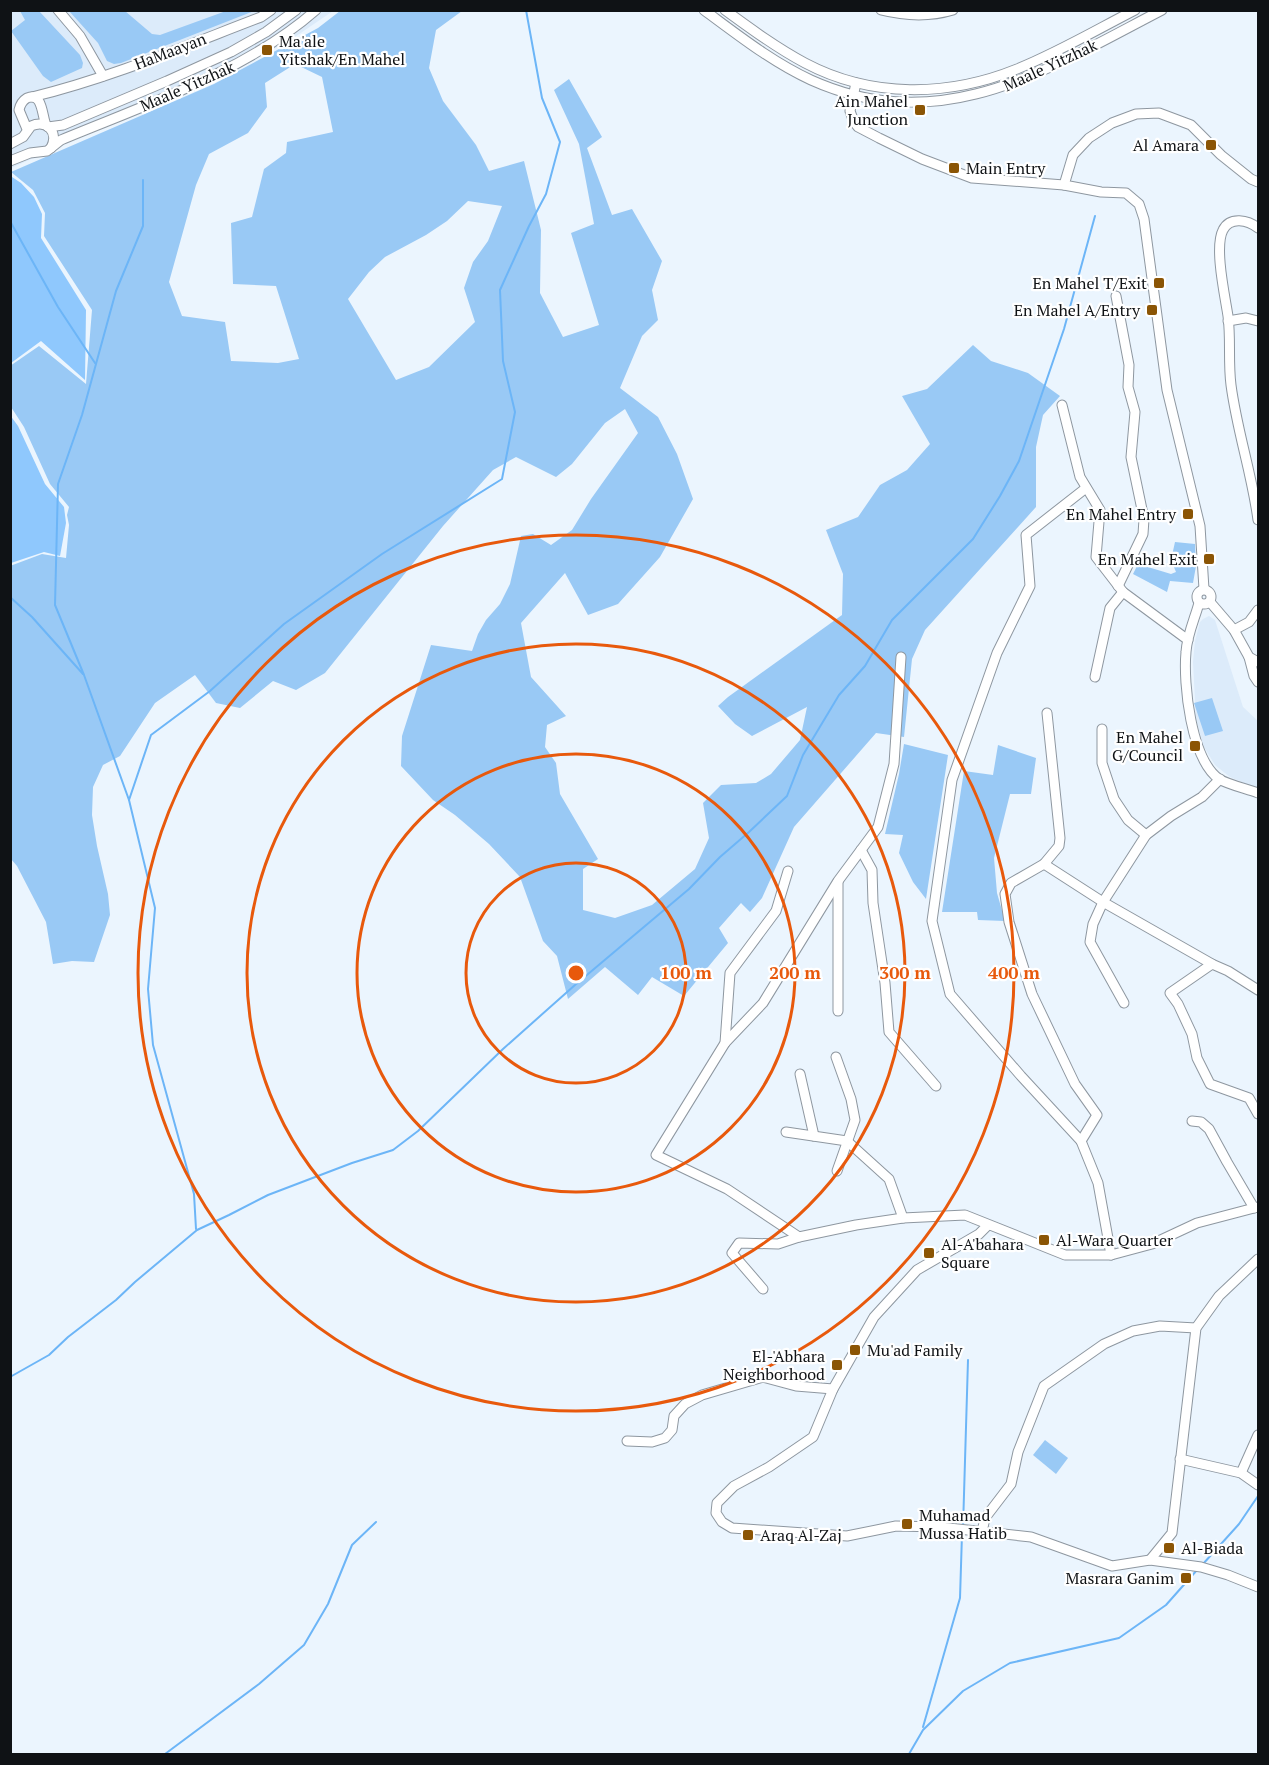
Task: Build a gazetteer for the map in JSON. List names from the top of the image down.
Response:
{
  "streets": {
    "street": ["HaMaayan", "Maale Yitzhak"]
  },
  "places": {
    "transit": [
      "Ma'ale Yitshak/En Mahel",
      "Ain Mahel Junction",
      "Al Amara",
      "Main Entry",
      "En Mahel T/Exit",
      "En Mahel A/Entry",
      "En Mahel Entry",
      "En Mahel Exit",
      "En Mahel G/Council",
      "Al-Wara Quarter",
      "Al-A'bahara Square",
      "Mu'ad Family",
      "El-'Abhara Neighborhood",
      "Muhamad Mussa Hatib",
      "Araq Al-Zaj",
      "Al-Biada",
      "Masrara Ganim"
    ]
  },
  "rings": [
    "100 m",
    "200 m",
    "300 m",
    "400 m"
  ]
}
